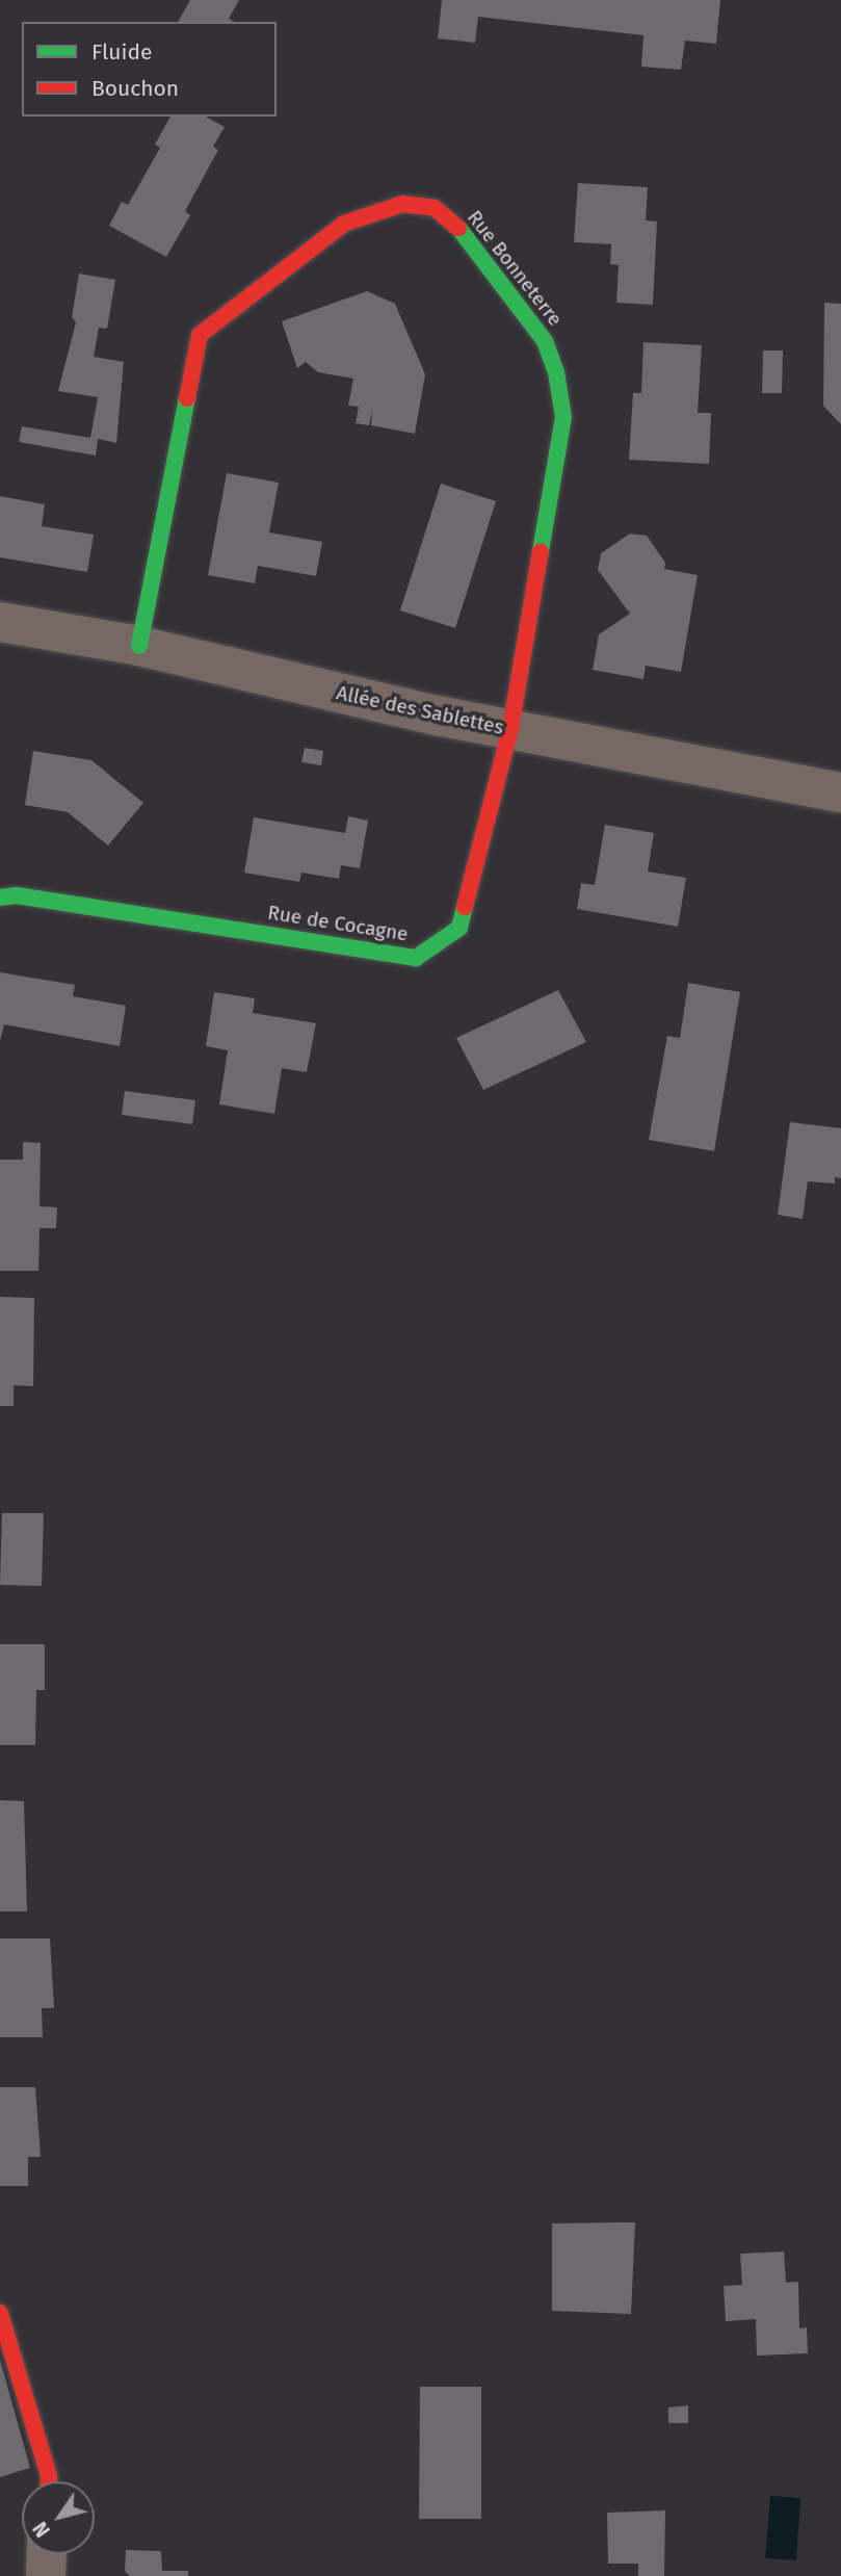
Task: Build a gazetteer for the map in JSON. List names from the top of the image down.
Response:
{
  "streets": {
    "street": ["Rue Bonneterre", "Allée des Sablettes", "Rue de Cocagne"]
  },
  "crossings": [
    ["Rue Bonneterre", "Allée des Sablettes"],
    ["Rue Bonneterre", "Rue de Cocagne"],
    ["Allée des Sablettes", "Rue de Cocagne"]
  ],
  "legend": ["Fluide", "Bouchon"],
  "north": "bottom left"
}
